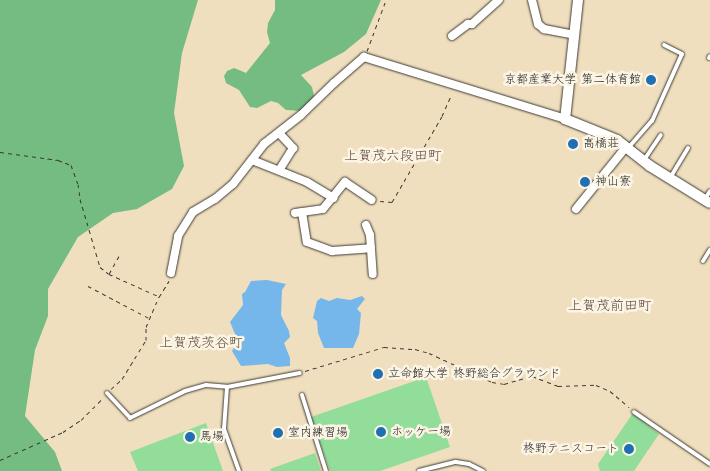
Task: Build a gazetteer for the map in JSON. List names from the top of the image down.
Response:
{
  "districts": ["上賀茂六段田町", "上賀茂前田町", "上賀茂茨谷町"],
  "places": [
    "京都産業大学 第二体育館",
    "高橋荘",
    "神山寮",
    "立命館大学 柊野総合グラウンド",
    "ホッケー場",
    "室内練習場",
    "馬場",
    "柊野テニスコート"
  ]
}
